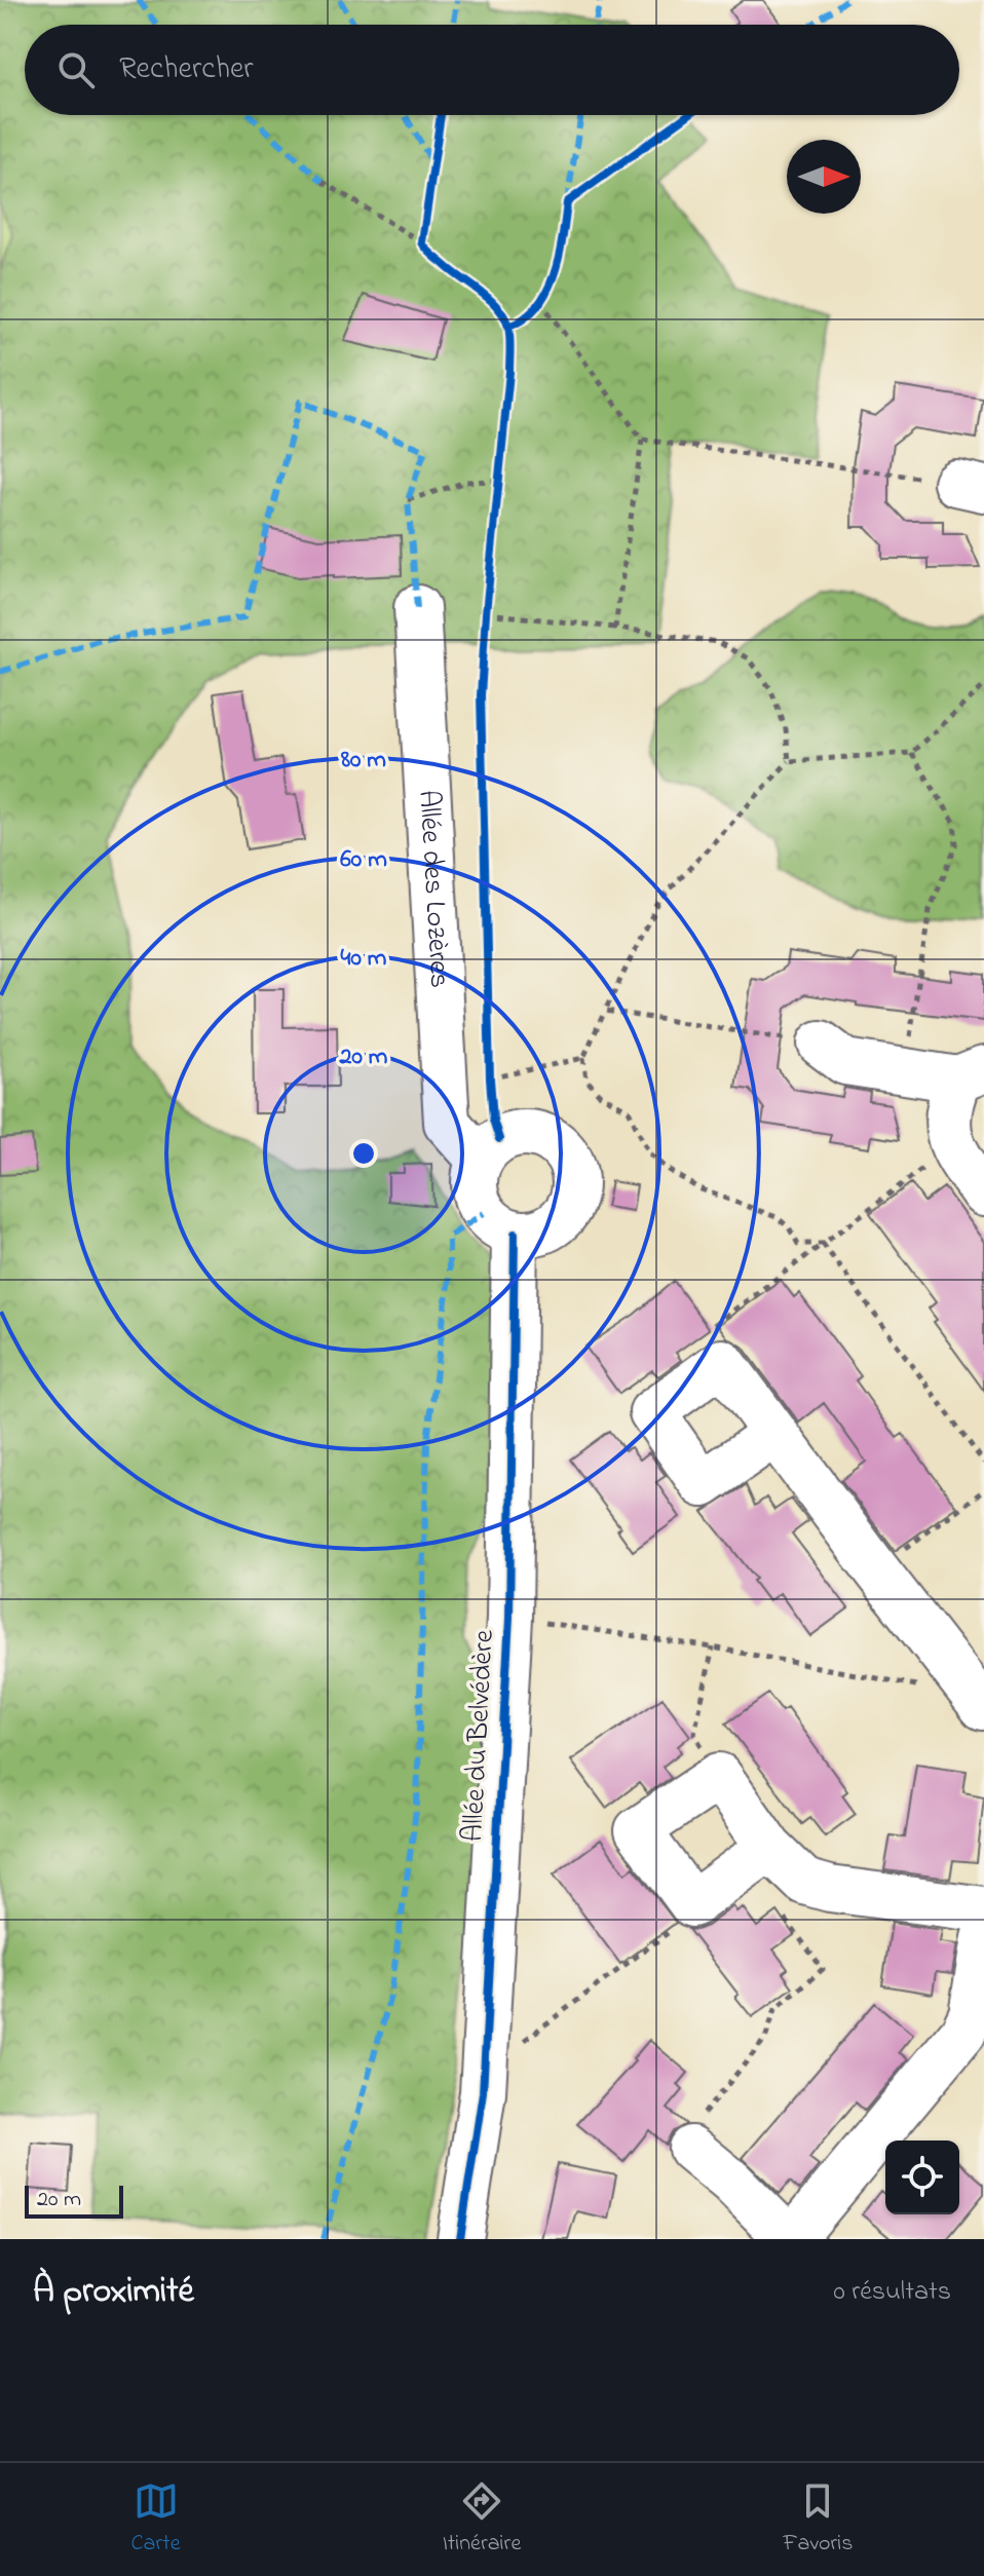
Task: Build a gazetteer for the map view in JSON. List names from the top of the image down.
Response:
{
  "streets": {
    "street": ["Allée des Lozères", "Allée du Belvédère"]
  },
  "crossings": [
    ["Allée des Lozères", "Allée du Belvédère"]
  ],
  "scale_bar": "20 m",
  "north": "right",
  "page": {
    "search": "Rechercher",
    "scale": "20 m",
    "heading": ["À proximité", "0 résultats"],
    "nav": ["Carte", "Itinéraire", "Favoris"]
  },
  "rings": [
    "80 m",
    "60 m",
    "40 m",
    "20 m"
  ]
}
